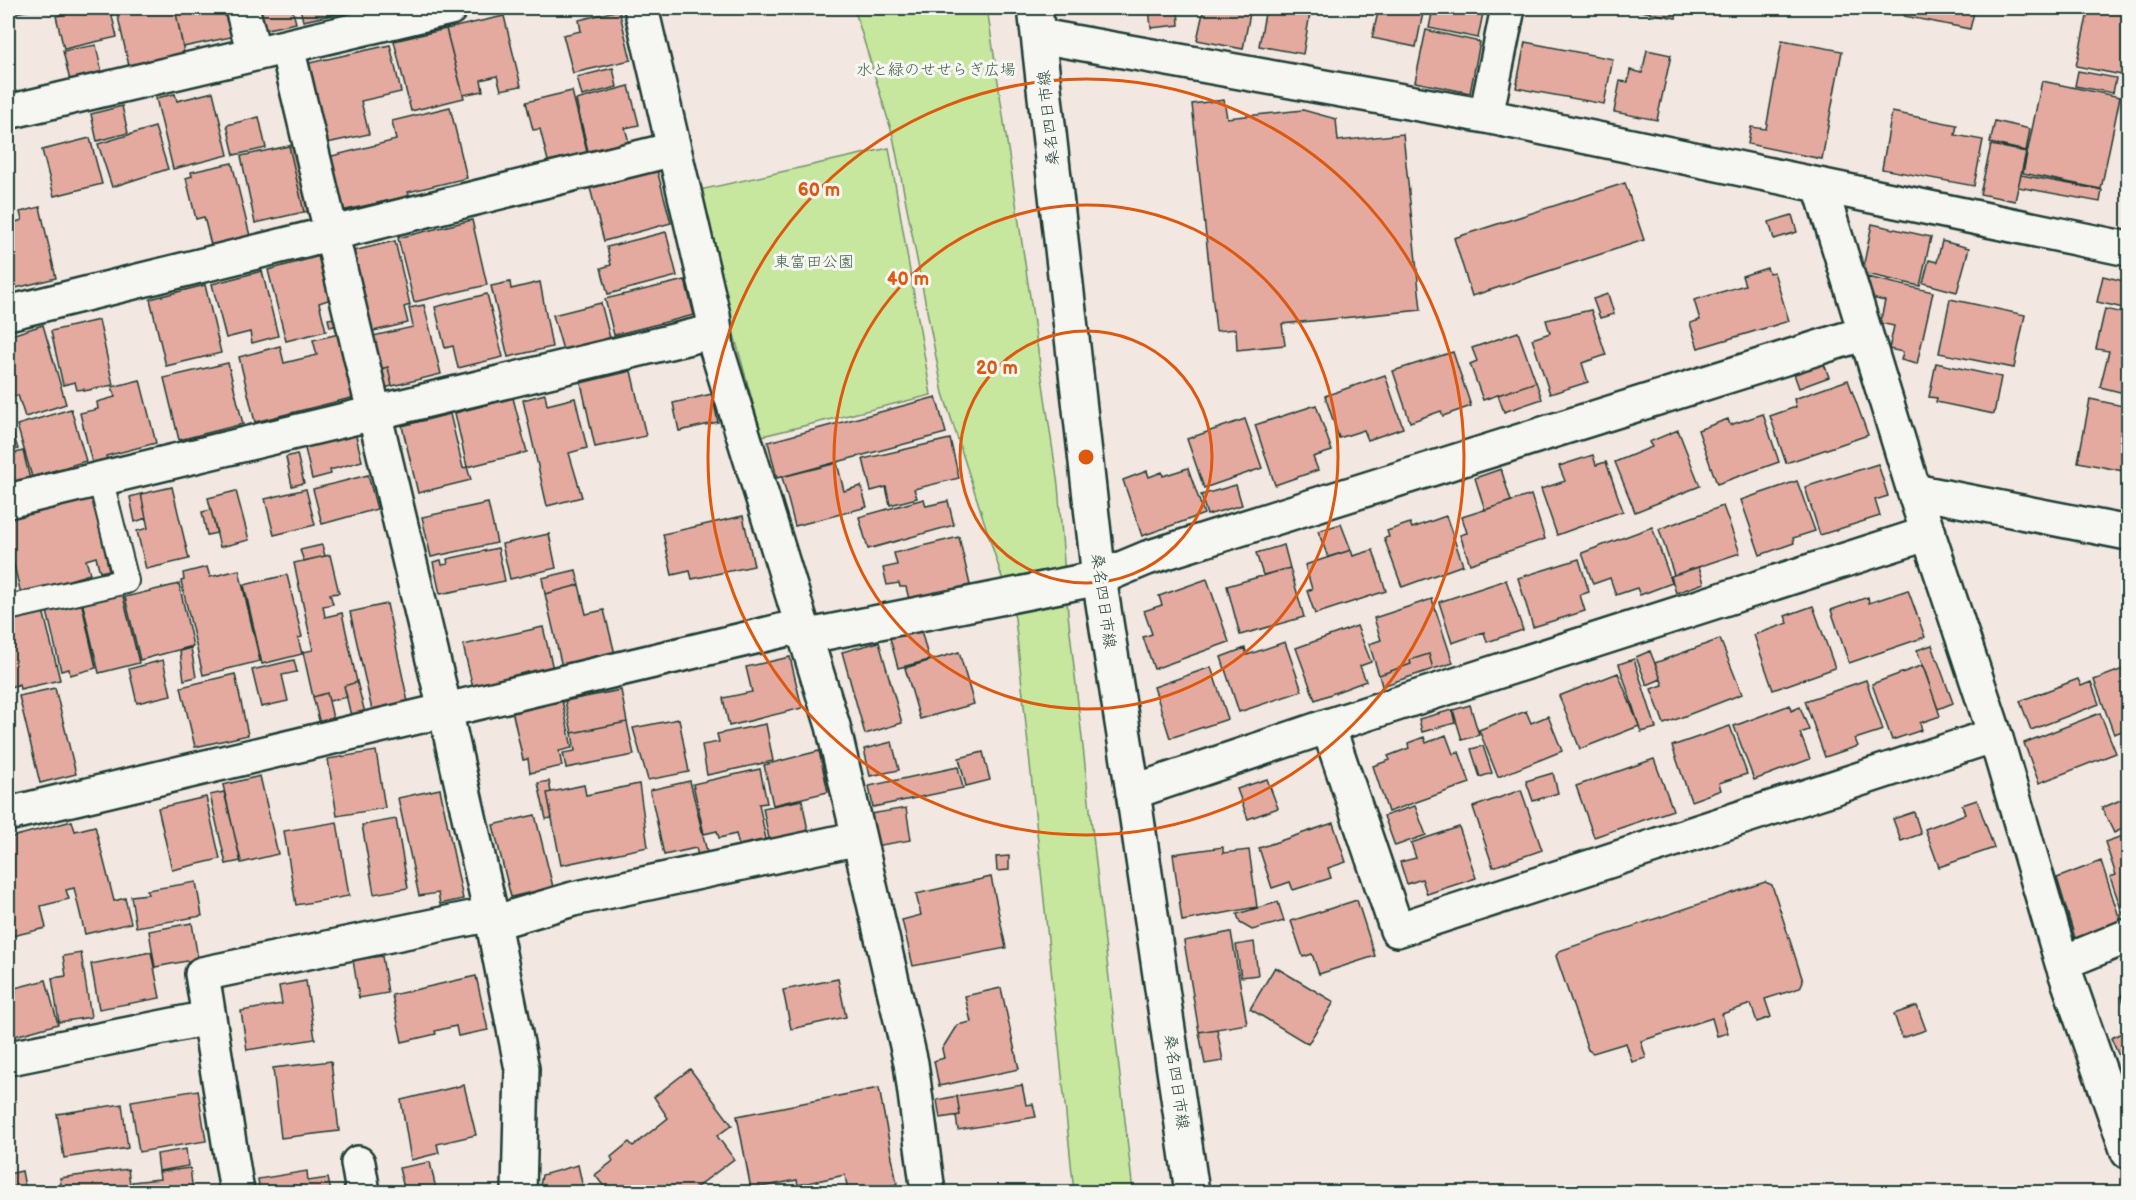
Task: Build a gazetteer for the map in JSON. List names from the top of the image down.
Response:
{
  "streets": {
    "street": ["桑名四日市線"]
  },
  "parks": ["水と緑のせせらぎ広場", "東富田公園"],
  "rings": ["60 m", "40 m", "20 m"]
}
